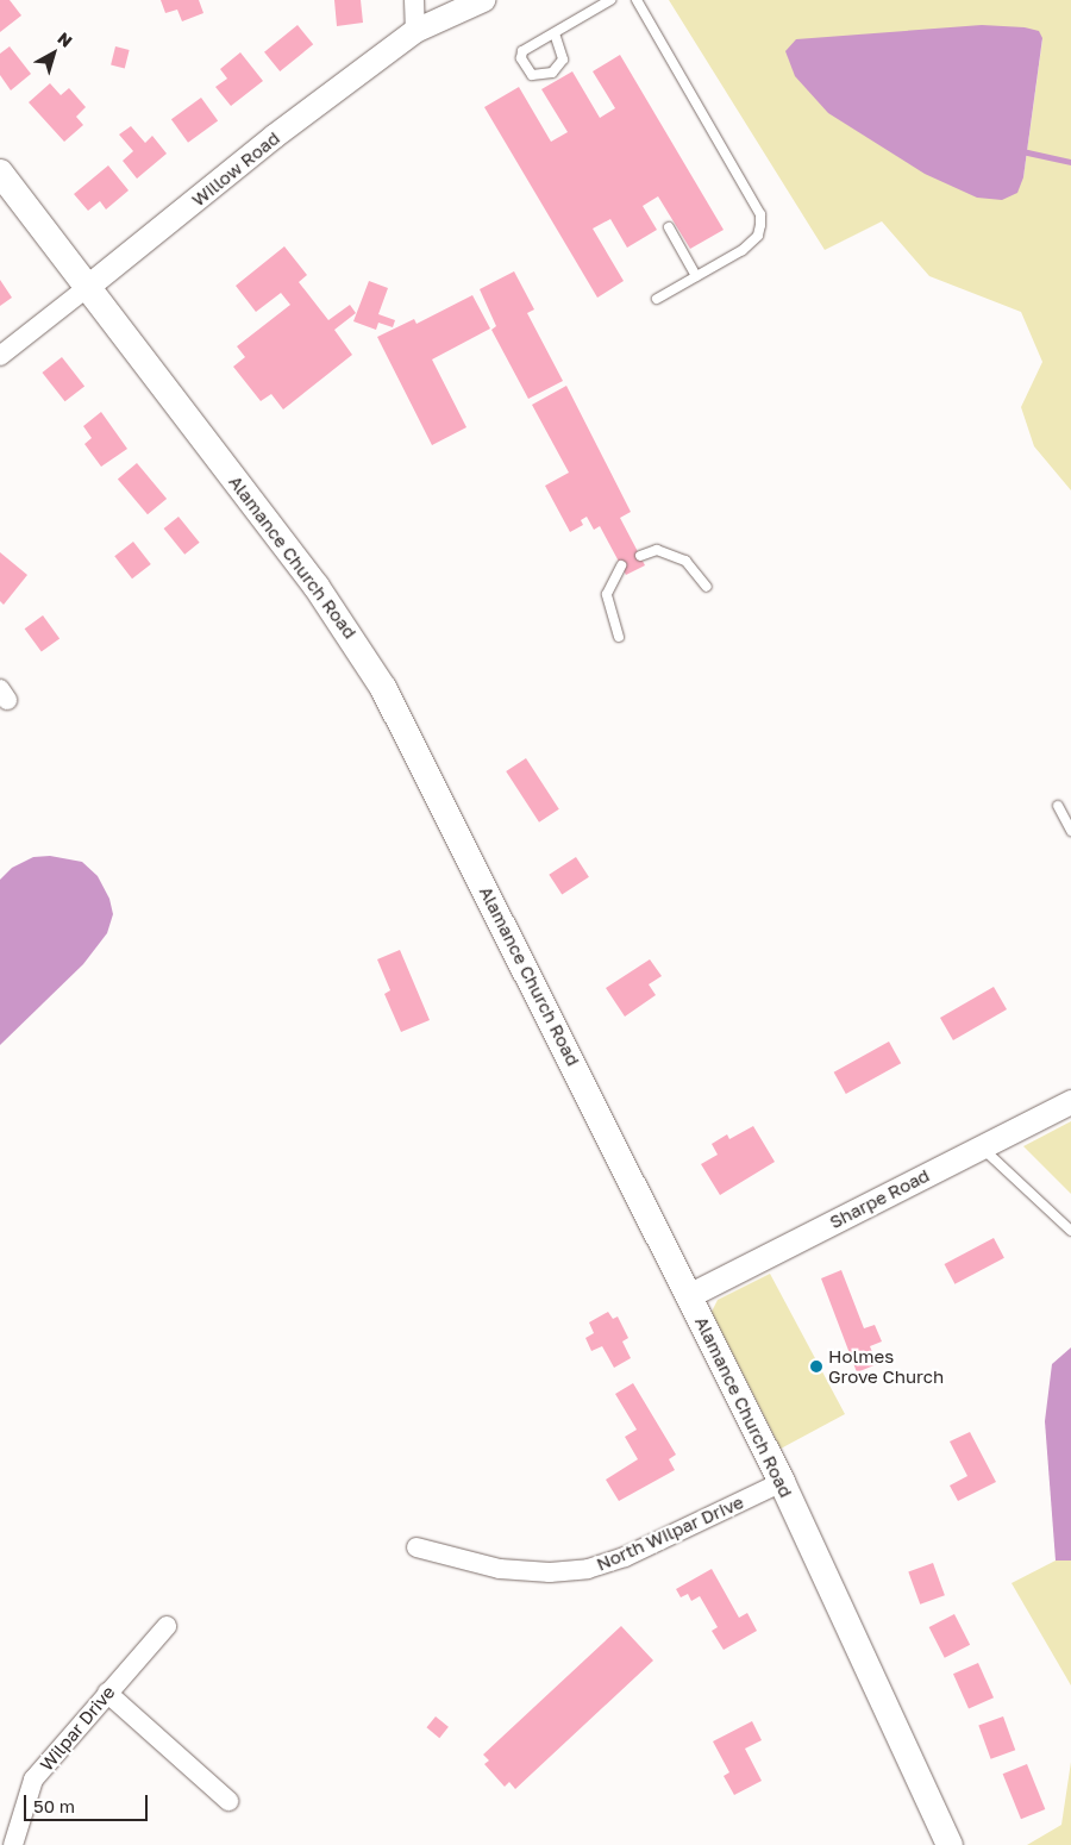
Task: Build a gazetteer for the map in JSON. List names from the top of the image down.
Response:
{
  "streets": {
    "main road": ["Alamance Church Road"],
    "street": [
      "Willow Road",
      "Sharpe Road",
      "North Wilpar Drive",
      "Wilpar Drive"
    ]
  },
  "crossings": [
    ["Willow Road", "Alamance Church Road"],
    ["Alamance Church Road", "Sharpe Road"],
    ["Alamance Church Road", "North Wilpar Drive"]
  ],
  "places": ["Holmes Grove Church"],
  "scale_bar": "50 m",
  "north": "top right"
}
